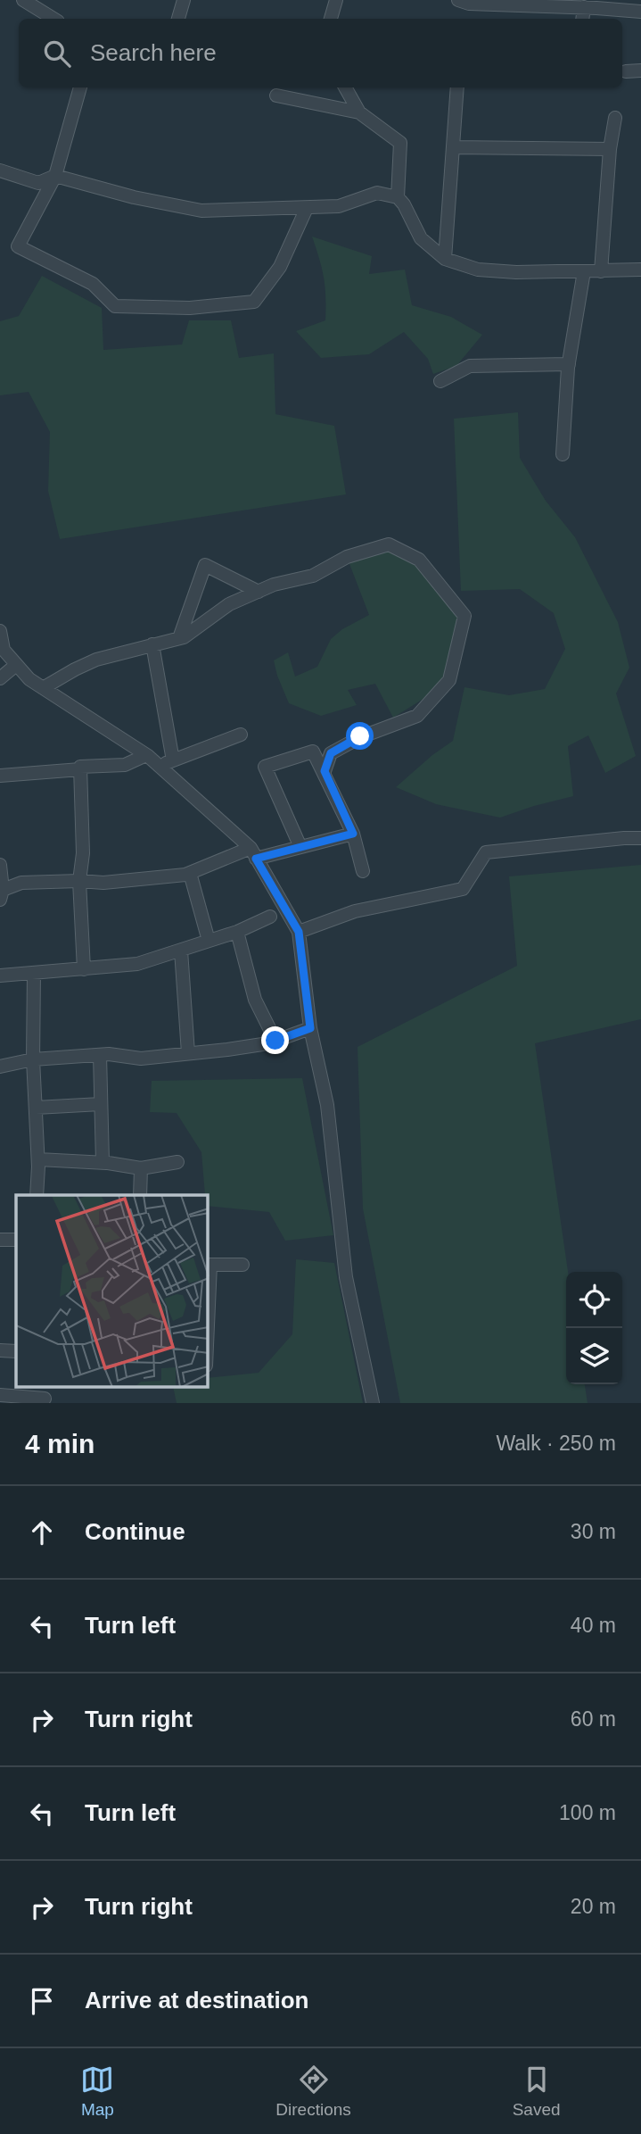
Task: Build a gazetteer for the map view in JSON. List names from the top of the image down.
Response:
{
  "page": {
    "search": "Search here",
    "heading": ["4 min", "Walk · 250 m"],
    "list": [
      ["Continue", "30 m"],
      ["Turn left", "40 m"],
      ["Turn right", "60 m"],
      ["Turn left", "100 m"],
      ["Turn right", "20 m"],
      "Arrive at destination"
    ],
    "nav": ["Map", "Directions", "Saved"]
  }
}
